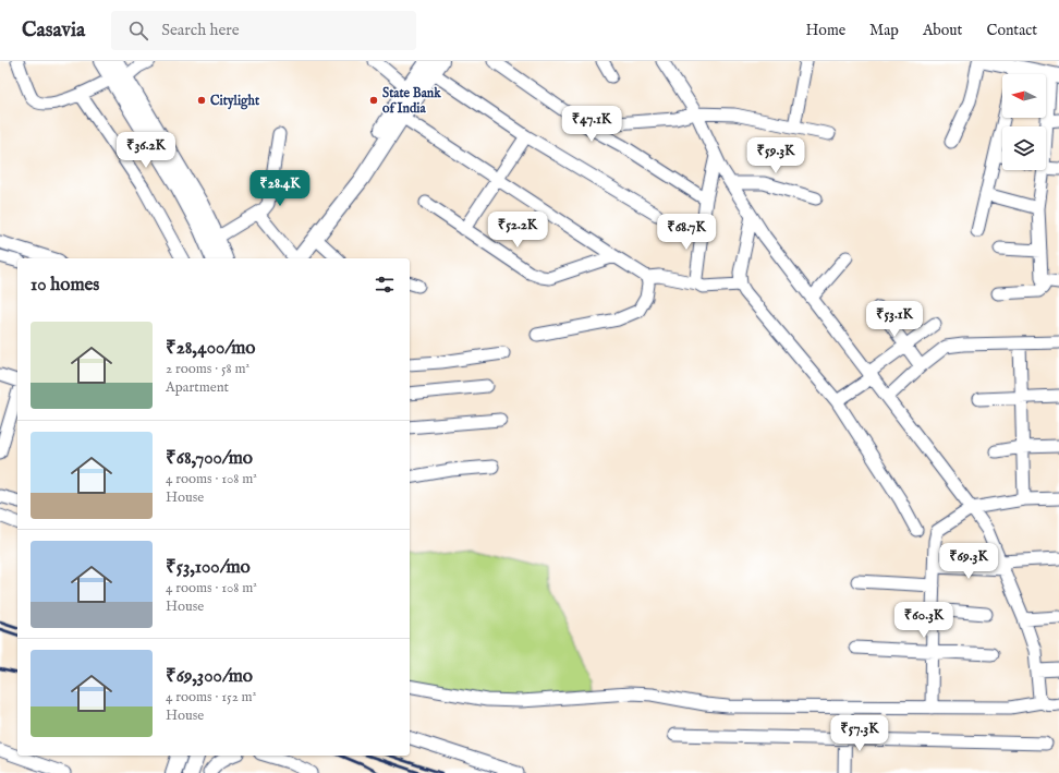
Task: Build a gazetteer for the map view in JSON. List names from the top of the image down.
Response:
{
  "places": ["Citylight", "State Bank of India"],
  "north": "left",
  "page": {
    "header": "Casavia",
    "search": "Search here",
    "nav": [
      "Home",
      "Map",
      "About",
      "Contact"
    ],
    "price": [
      "₹47.1K",
      "₹36.2K",
      "₹59.3K",
      "₹28.4K",
      "₹52.2K",
      "₹68.7K",
      "₹53.1K",
      "₹69.3K",
      "₹60.3K",
      "₹57.3K"
    ],
    "heading": "10 homes",
    "list": [
      {
        "name": "₹28,400/mo",
        "note": "2 rooms · 58 m² · Apartment"
      },
      {
        "name": "₹68,700/mo",
        "note": "4 rooms · 108 m² · House"
      },
      {
        "name": "₹53,100/mo",
        "note": "4 rooms · 108 m² · House"
      },
      {
        "name": "₹69,300/mo",
        "note": "4 rooms · 152 m² · House"
      }
    ]
  }
}
